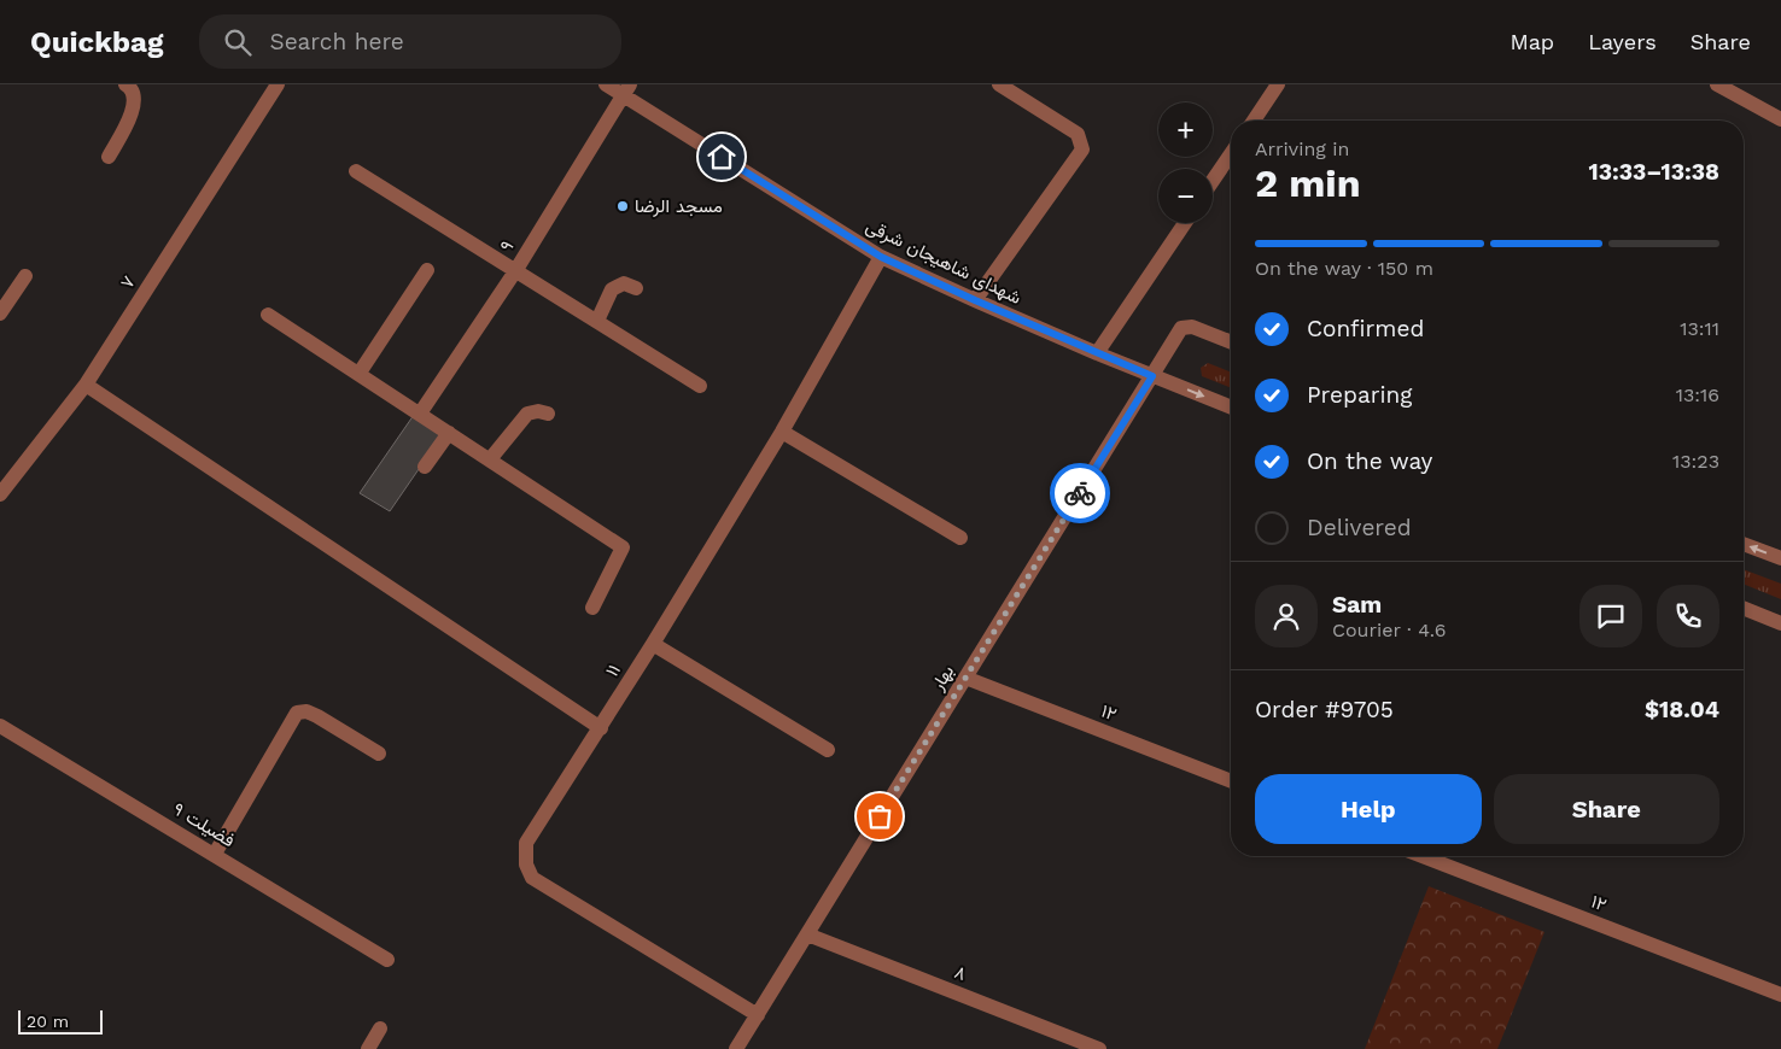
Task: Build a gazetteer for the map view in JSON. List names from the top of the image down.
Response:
{
  "streets": {
    "street": [
      "۹",
      "شهدای شاهیجان شرقی",
      "۷",
      "۱۱",
      "بهار",
      "۱۲",
      "فضیلت ۹",
      "۸"
    ]
  },
  "crossings": [
    ["۹", "شهدای شاهیجان شرقی"],
    ["شهدای شاهیجان شرقی", "۱۱"],
    ["شهدای شاهیجان شرقی", "بهار"],
    ["۱۱", "بهار"],
    ["بهار", "۱۲"],
    ["بهار", "۸"]
  ],
  "places": ["مسجد الرضا"],
  "scale_bar": "20 m",
  "page": {
    "header": "Quickbag",
    "search": "Search here",
    "nav": ["Map", "Layers", "Share"],
    "map_buttons": ["+", "−"],
    "heading": ["2 min", "Arriving in", "13:33–13:38"],
    "panel": [
      "Sam",
      "Courier · 4.6",
      "Order #9705",
      "$18.04"
    ],
    "bar": "On the way · 150 m",
    "list": [
      ["Confirmed", "13:11"],
      ["Preparing", "13:16"],
      ["On the way", "13:23"],
      "Delivered"
    ],
    "buttons": ["Help", "Share"],
    "scale": "20 m"
  }
}
